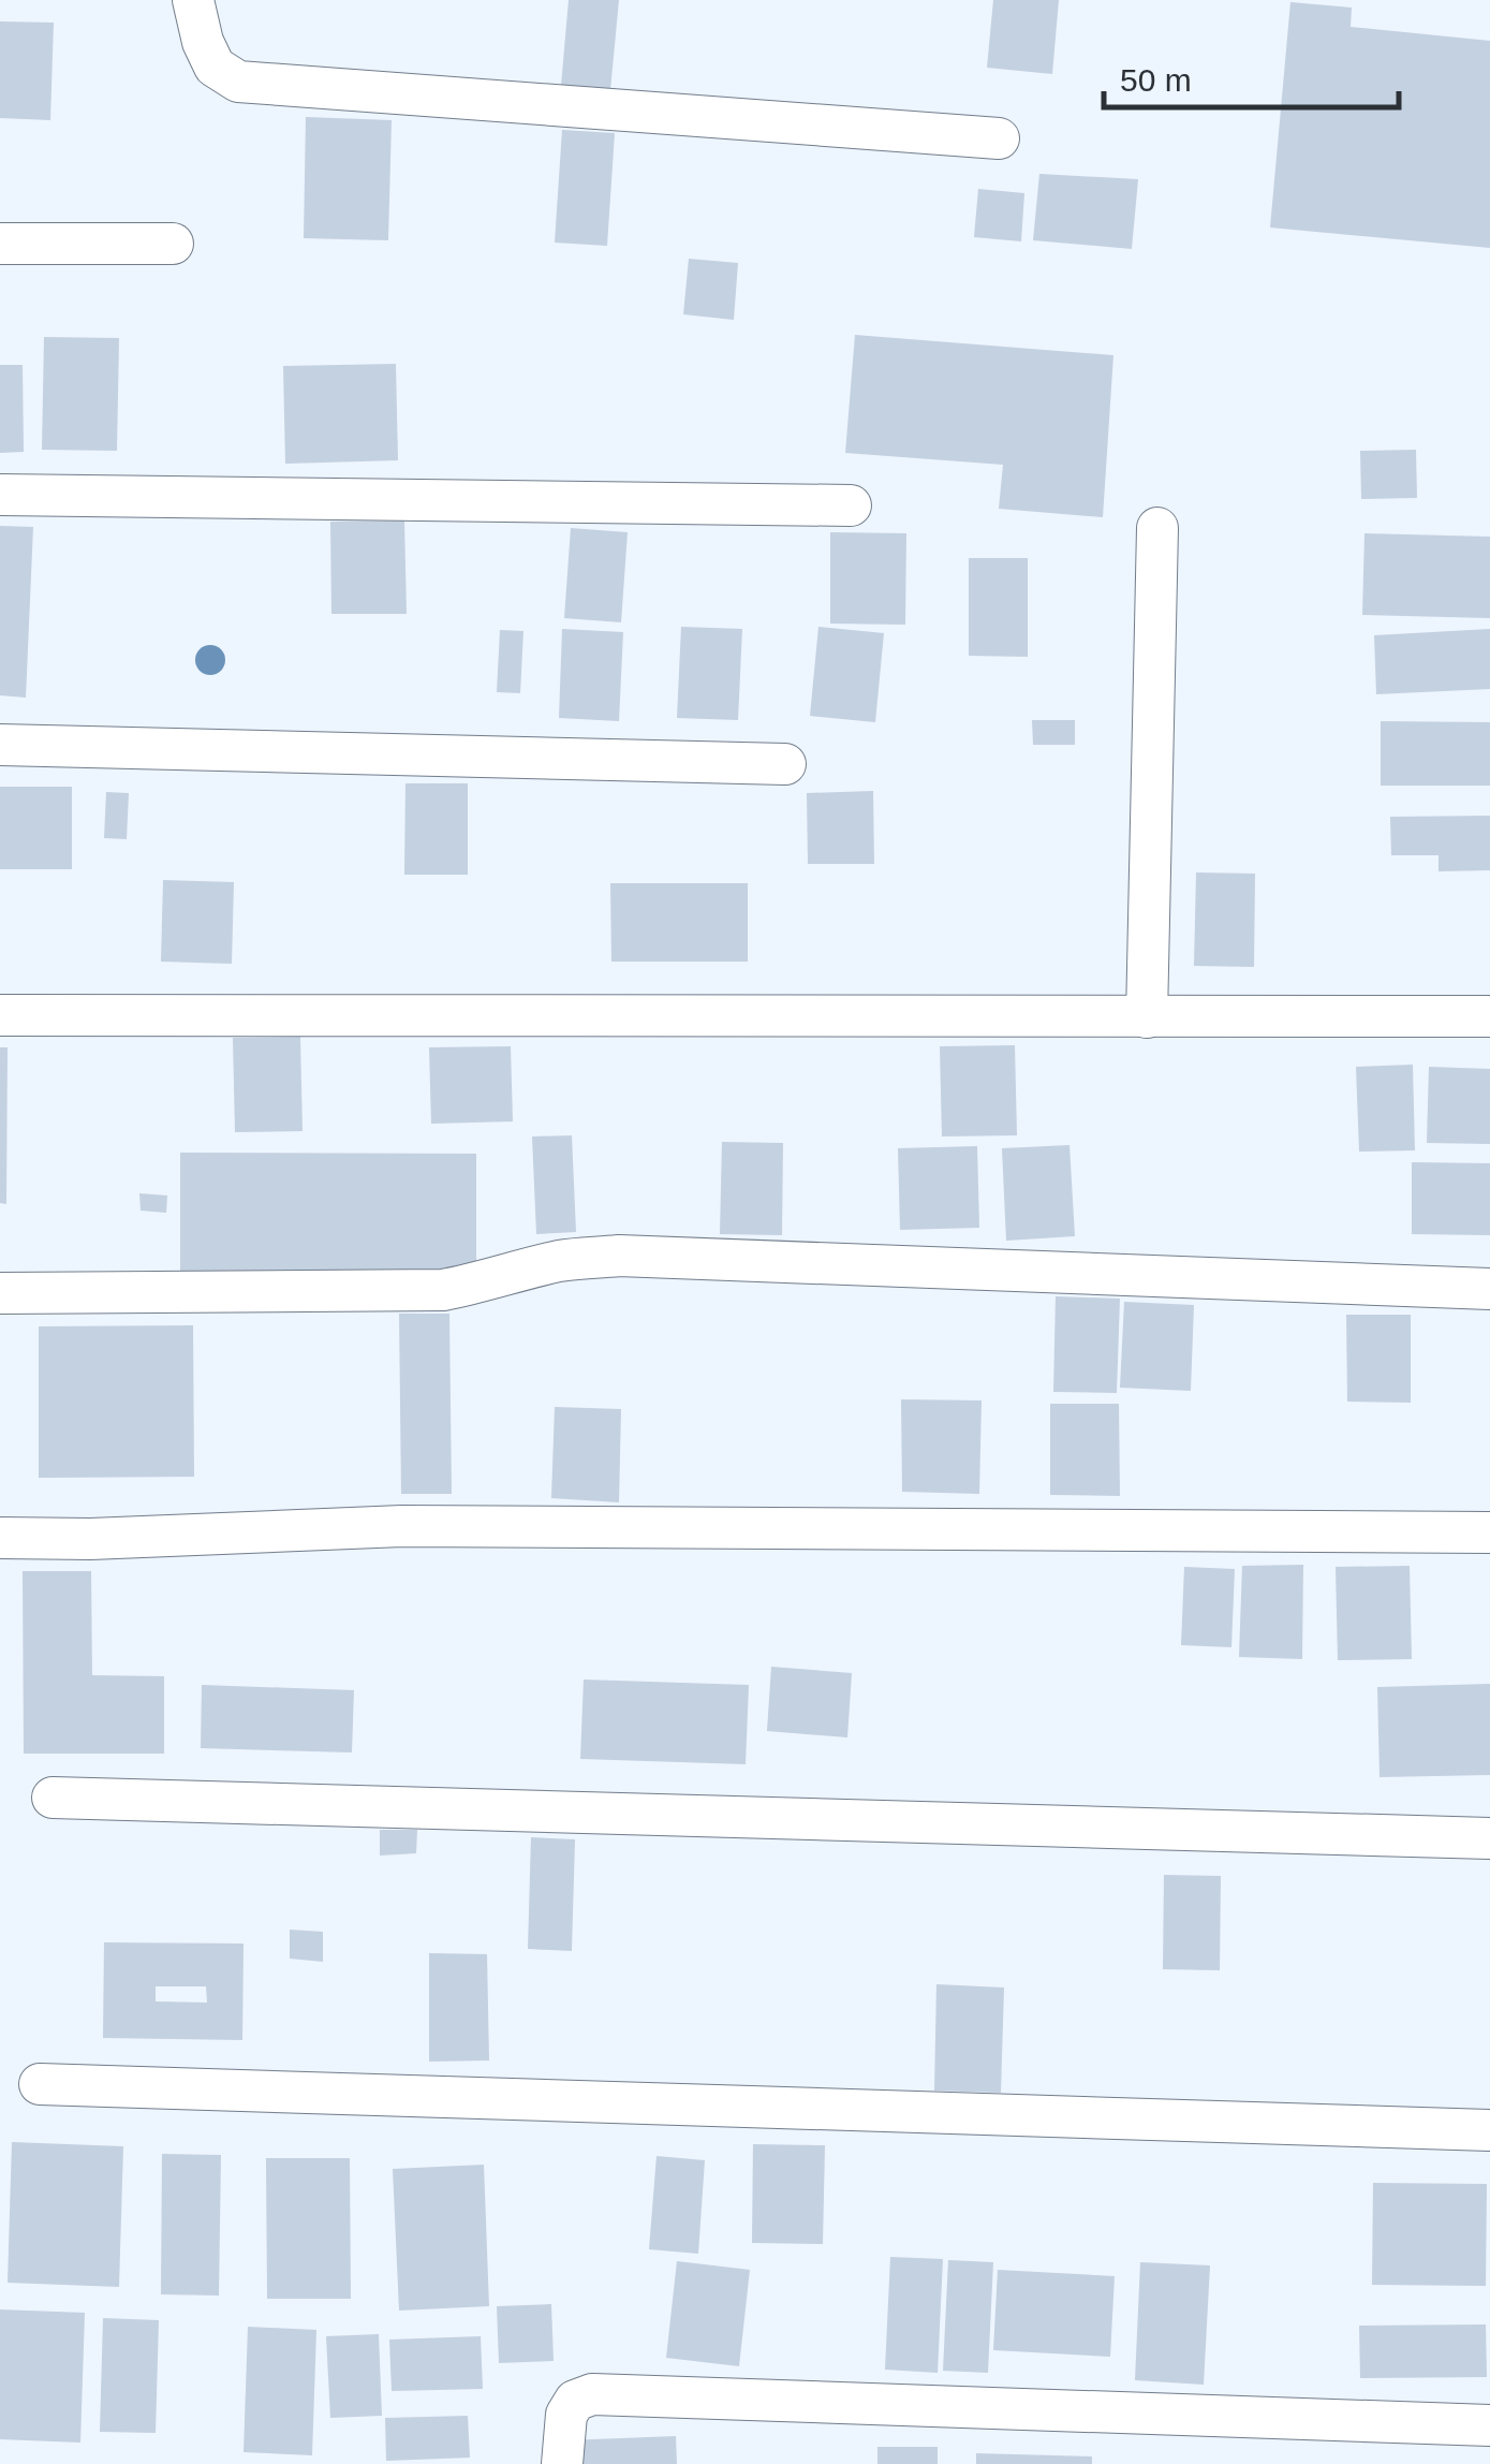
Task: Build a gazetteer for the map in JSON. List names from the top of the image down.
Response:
{
  "scale_bar": "50 m"
}
